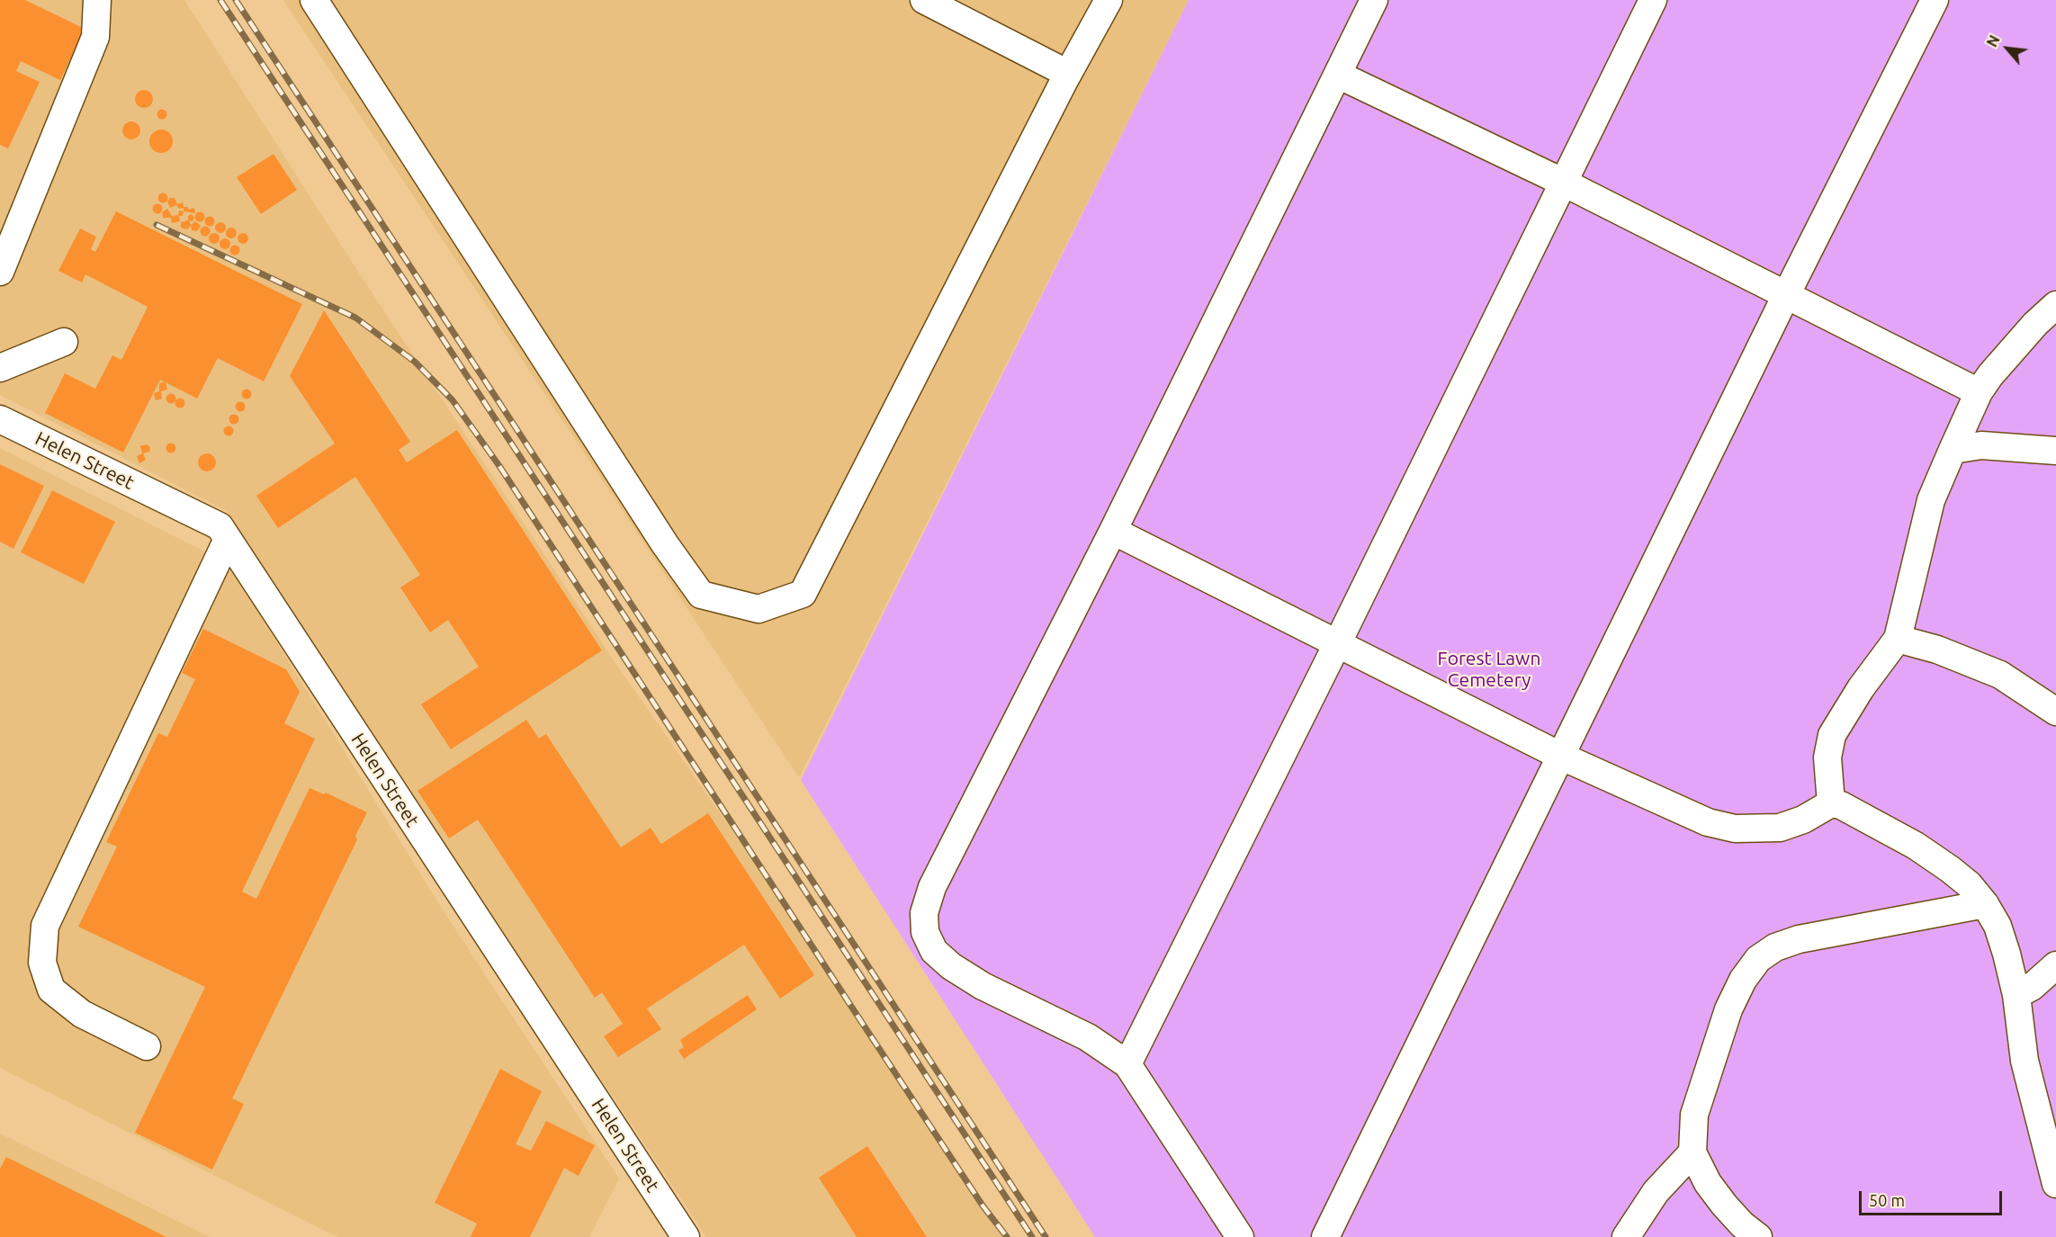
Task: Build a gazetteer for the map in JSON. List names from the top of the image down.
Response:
{
  "streets": {
    "street": ["Helen Street"]
  },
  "parks": ["Forest Lawn Cemetery"],
  "scale_bar": "50 m",
  "north": "top left"
}
